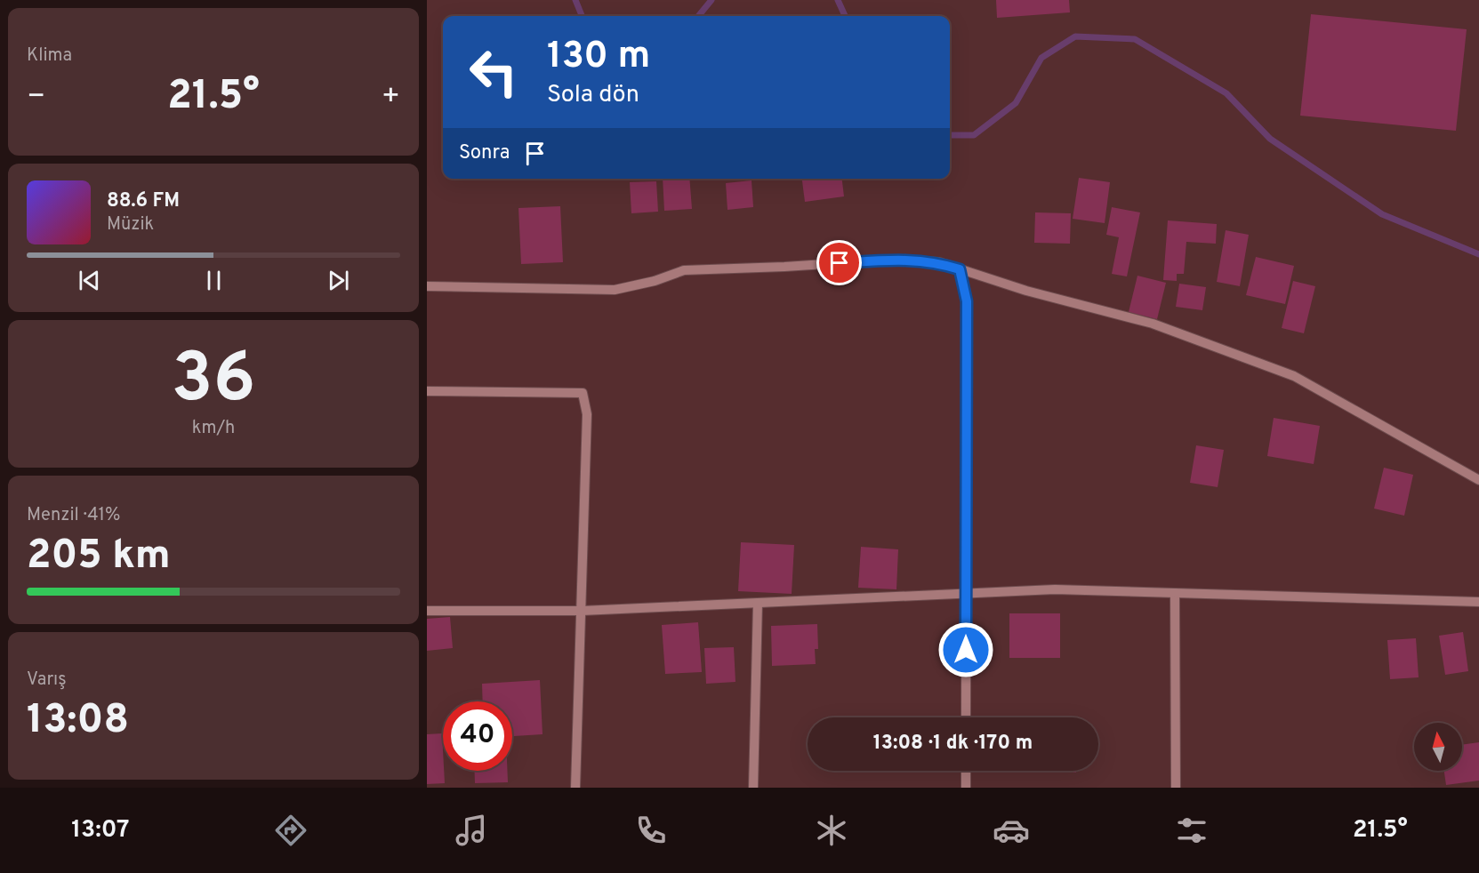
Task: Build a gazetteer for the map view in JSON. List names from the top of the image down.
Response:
{
  "north": "top",
  "page": {
    "tile": [
      "Klima",
      ["36", "km/h"],
      ["Menzil · 41%", "205 km"],
      ["Varış", "13:08"]
    ],
    "turn": ["130 m", "Sola dön"],
    "heat": ["−", "21.5°", "+"],
    "then": "Sonra",
    "song": ["88.6 FM", "Müzik"],
    "limit": "40",
    "trip": "13:08 · 1 dk · 170 m",
    "tabs": ["13:07", "21.5°"]
  }
}
